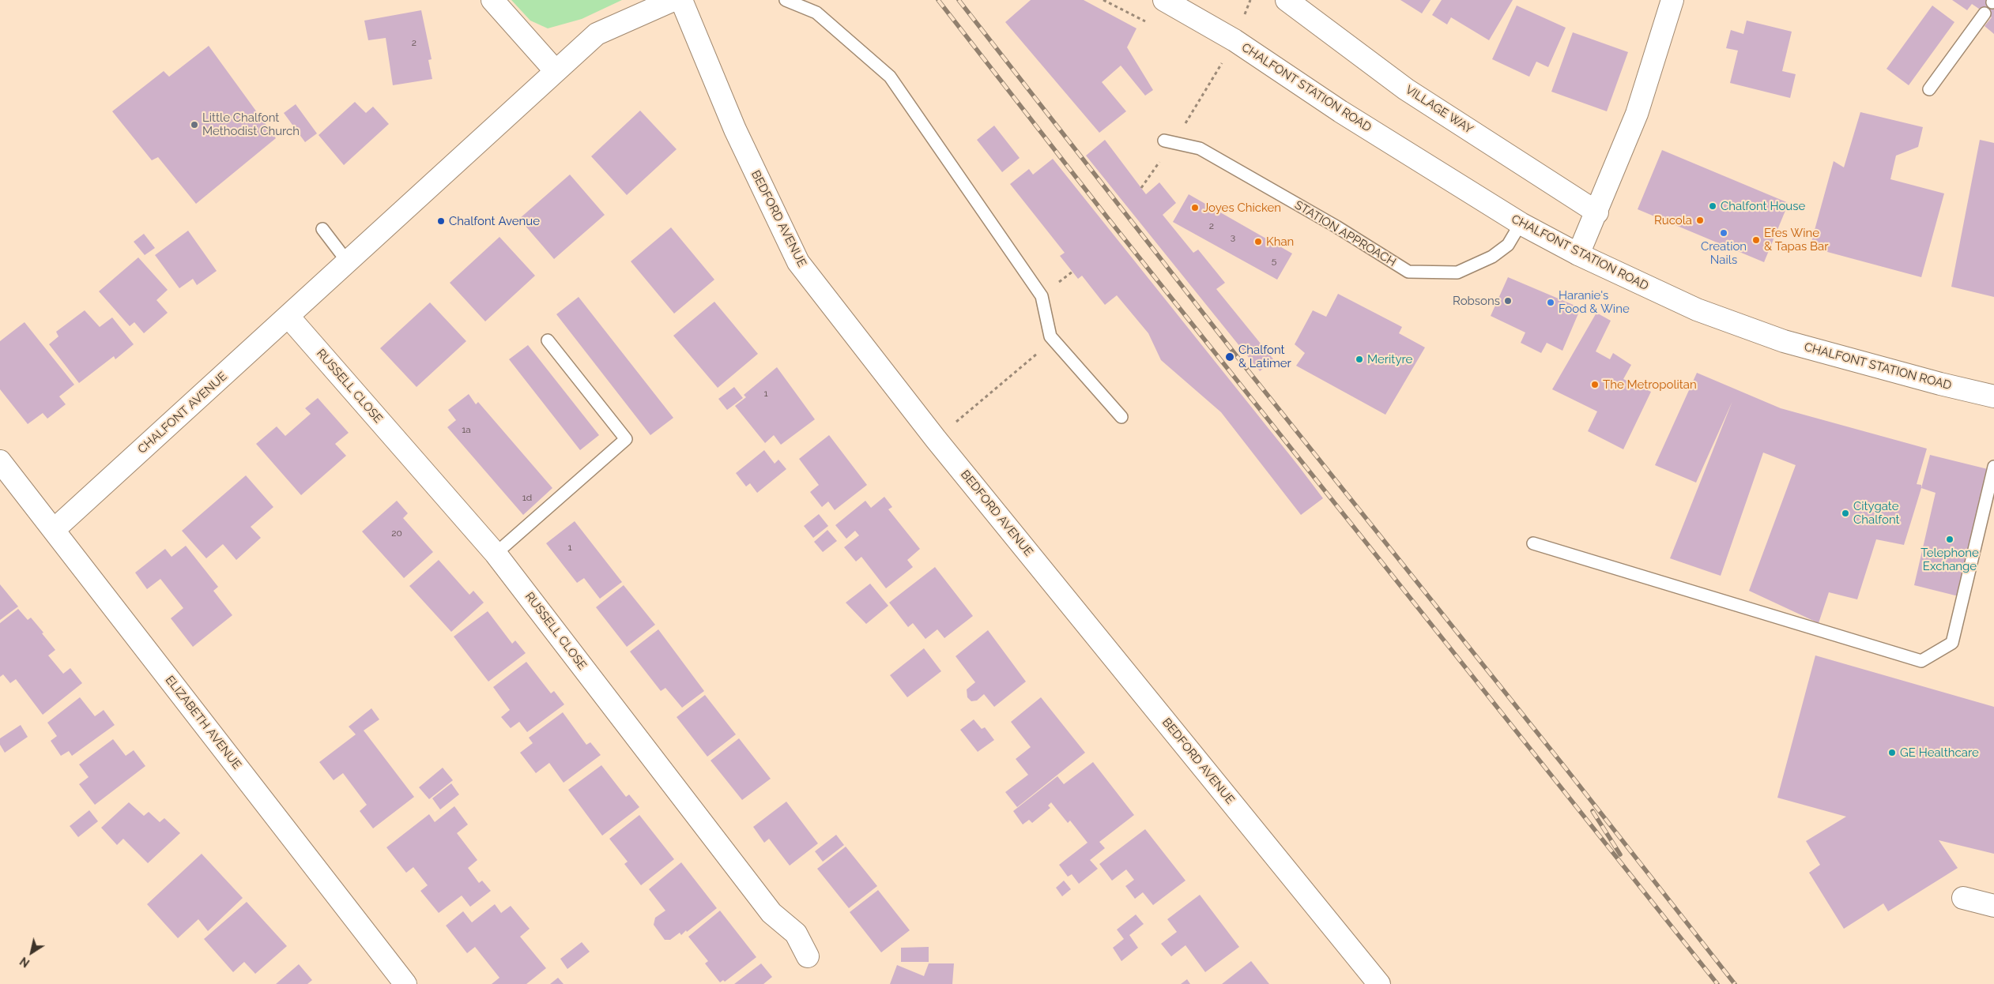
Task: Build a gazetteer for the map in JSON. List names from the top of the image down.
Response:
{
  "streets": {
    "street": [
      "CHALFONT STATION ROAD",
      "VILLAGE WAY",
      "BEDFORD AVENUE",
      "RUSSELL CLOSE",
      "CHALFONT AVENUE",
      "ELIZABETH AVENUE"
    ],
    "lane": ["STATION APPROACH"]
  },
  "crossings": [
    ["CHALFONT STATION ROAD", "STATION APPROACH"],
    ["RUSSELL CLOSE", "CHALFONT AVENUE"],
    ["CHALFONT AVENUE", "ELIZABETH AVENUE"]
  ],
  "places": [
    "Little Chalfont Methodist Church",
    "Chalfont House",
    "Joyes Chicken",
    "Rucola",
    "Chalfont Avenue",
    "Creation Nails",
    "Efes Wine & Tapas Bar",
    "Khan",
    "Robsons",
    "Haranie's Food & Wine",
    "Chalfont & Latimer",
    "Merityre",
    "The Metropolitan",
    "Citygate Chalfont",
    "Telephone Exchange",
    "GE Healthcare"
  ],
  "house_numbers": [
    "2",
    "2",
    "3",
    "5",
    "1",
    "1a",
    "1d",
    "20",
    "1"
  ],
  "north": "bottom left"
}
